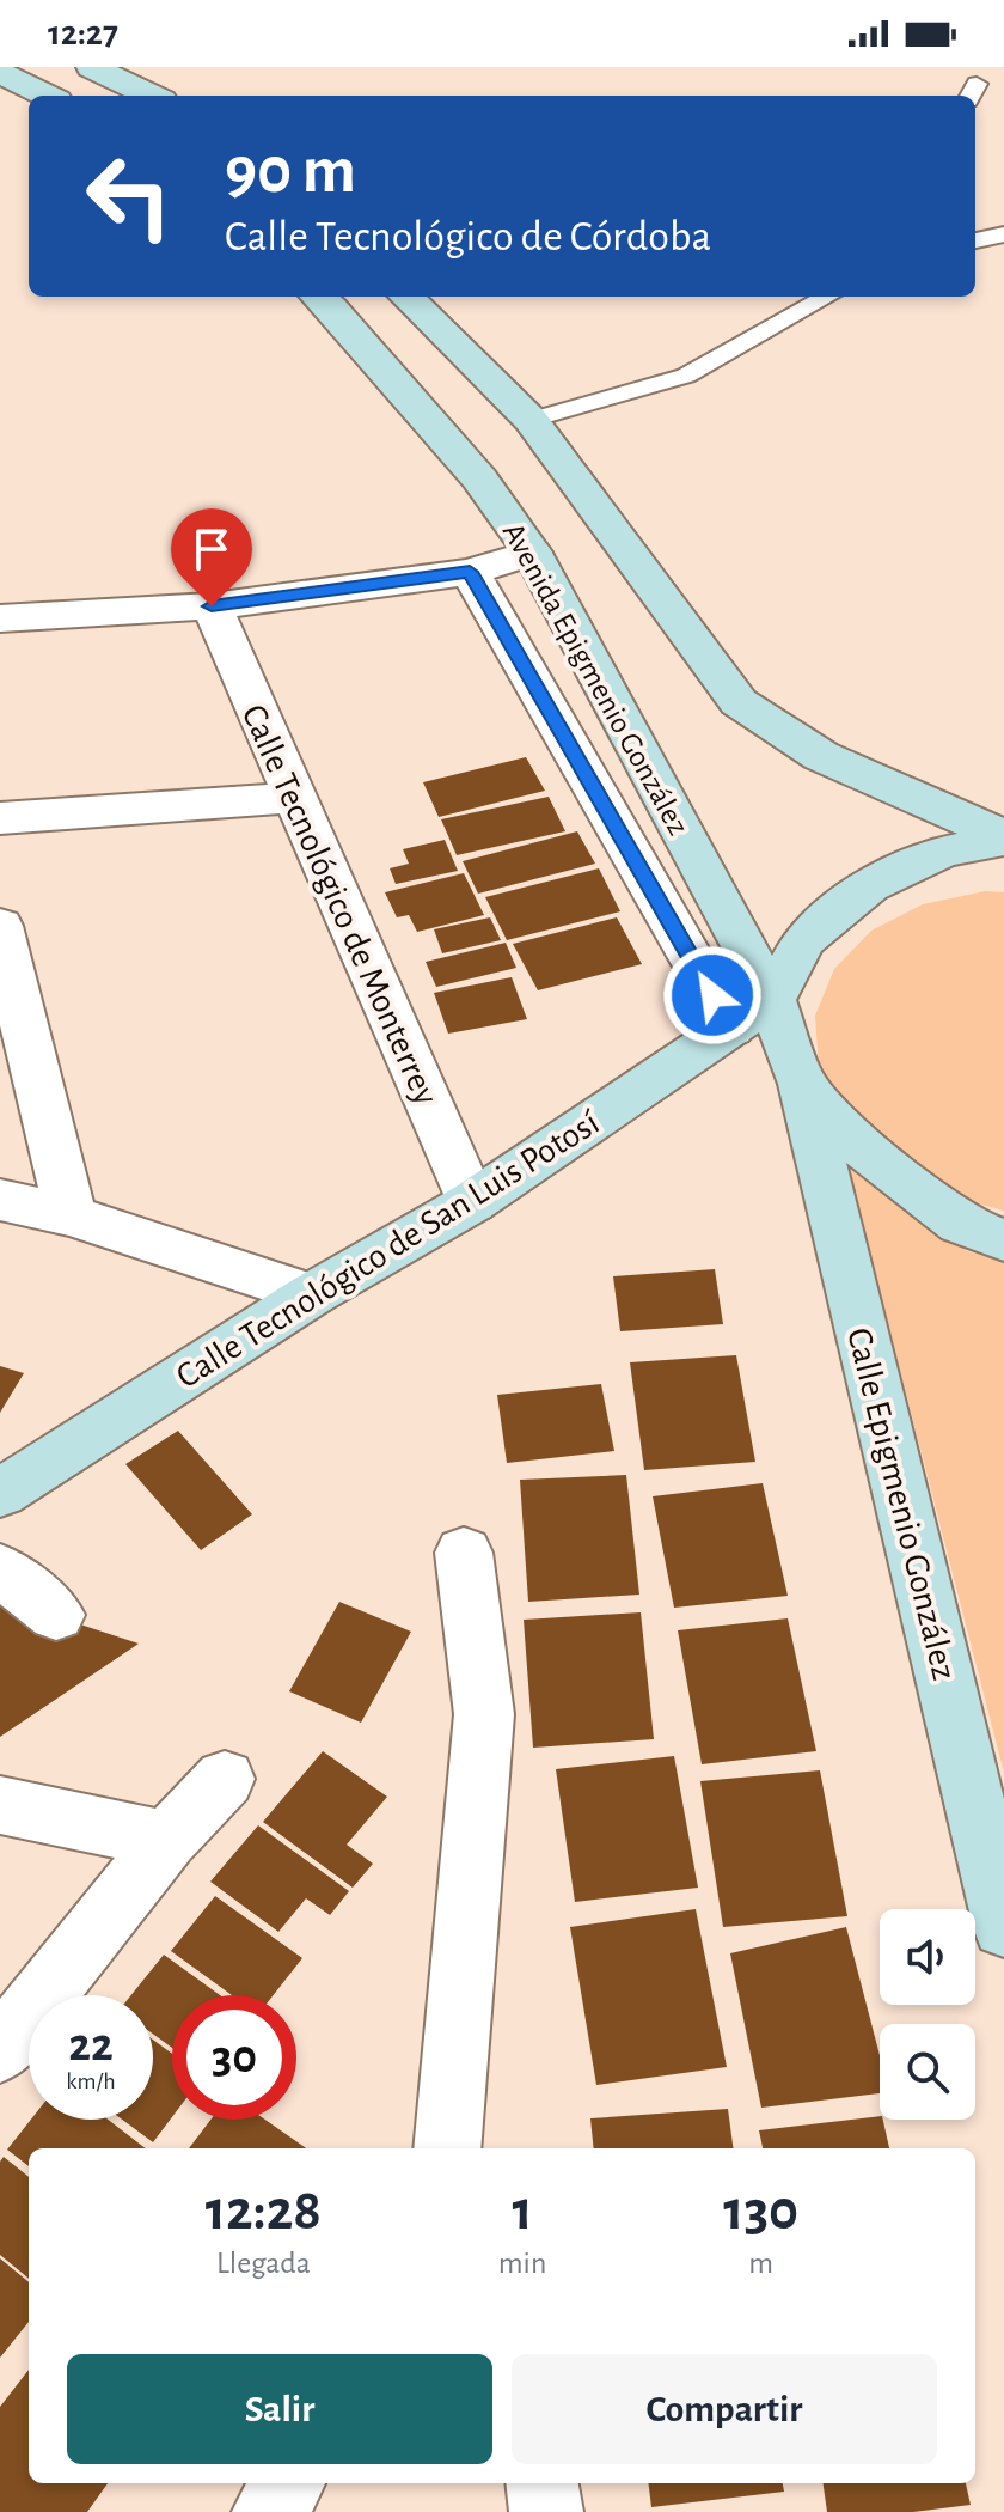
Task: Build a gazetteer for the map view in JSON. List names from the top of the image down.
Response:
{
  "streets": {
    "main road": ["Avenida Epigmenio González", "Calle Tecnológico de San Luis Potosí", "Calle Epigmenio González"],
    "street": ["Calle Tecnológico de Monterrey"]
  },
  "crossings": [
    ["Avenida Epigmenio González", "Calle Tecnológico de San Luis Potosí"],
    ["Avenida Epigmenio González", "Calle Epigmenio González"],
    ["Calle Tecnológico de Monterrey", "Calle Tecnológico de San Luis Potosí"]
  ],
  "page": {
    "status": "12:27",
    "turn": ["90 m", "Calle Tecnológico de Córdoba"],
    "speed": "22 km/h",
    "limit": "30",
    "eta": [
      "12:28",
      "Llegada",
      "1",
      "min",
      "130",
      "m"
    ],
    "buttons": ["Salir", "Compartir"]
  }
}
